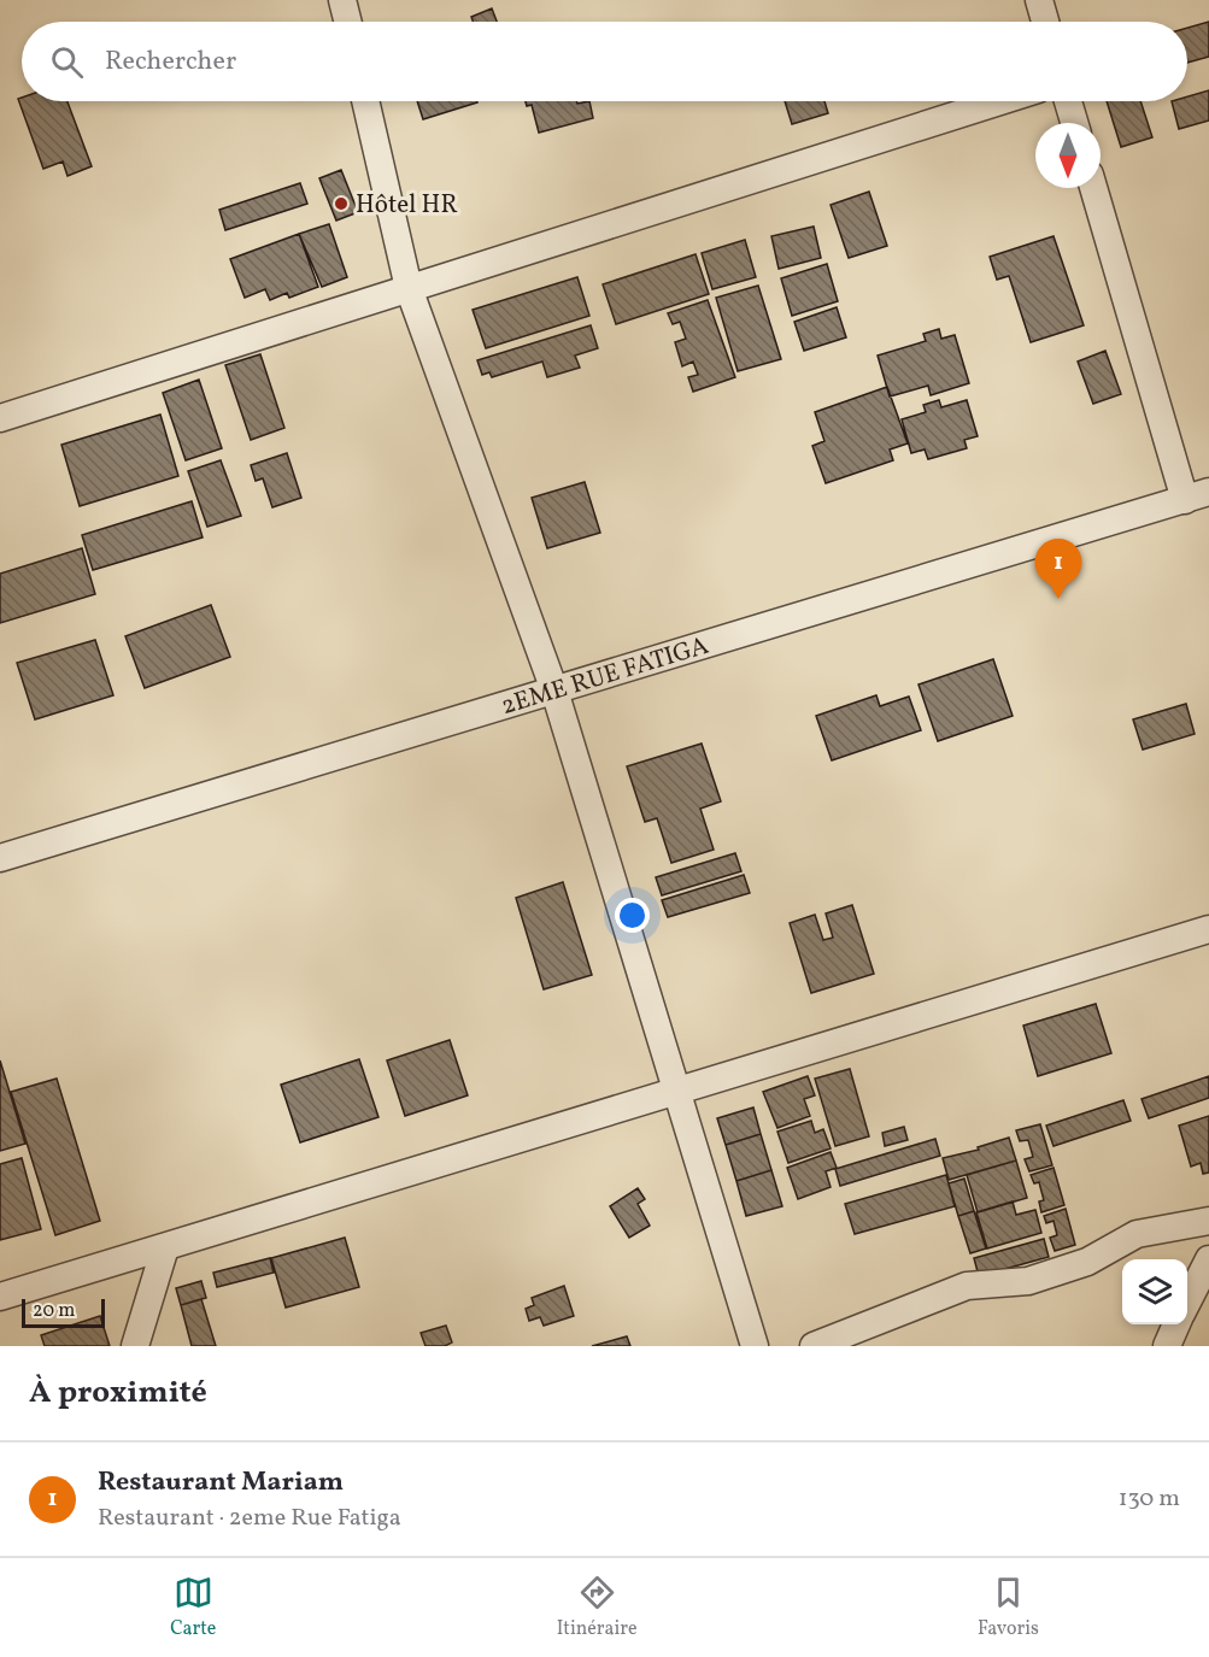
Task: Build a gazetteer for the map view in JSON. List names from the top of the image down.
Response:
{
  "streets": {
    "street": ["2EME RUE FATIGA"]
  },
  "places": ["Hôtel HR"],
  "scale_bar": "20 m",
  "north": "bottom",
  "page": {
    "search": "Rechercher",
    "pins": "1",
    "scale": "20 m",
    "heading": "À proximité",
    "list": [
      {
        "mark": "1",
        "name": "Restaurant Mariam",
        "note": "Restaurant · 2eme Rue Fatiga",
        "value": "130 m"
      }
    ],
    "nav": ["Carte", "Itinéraire", "Favoris"]
  }
}
